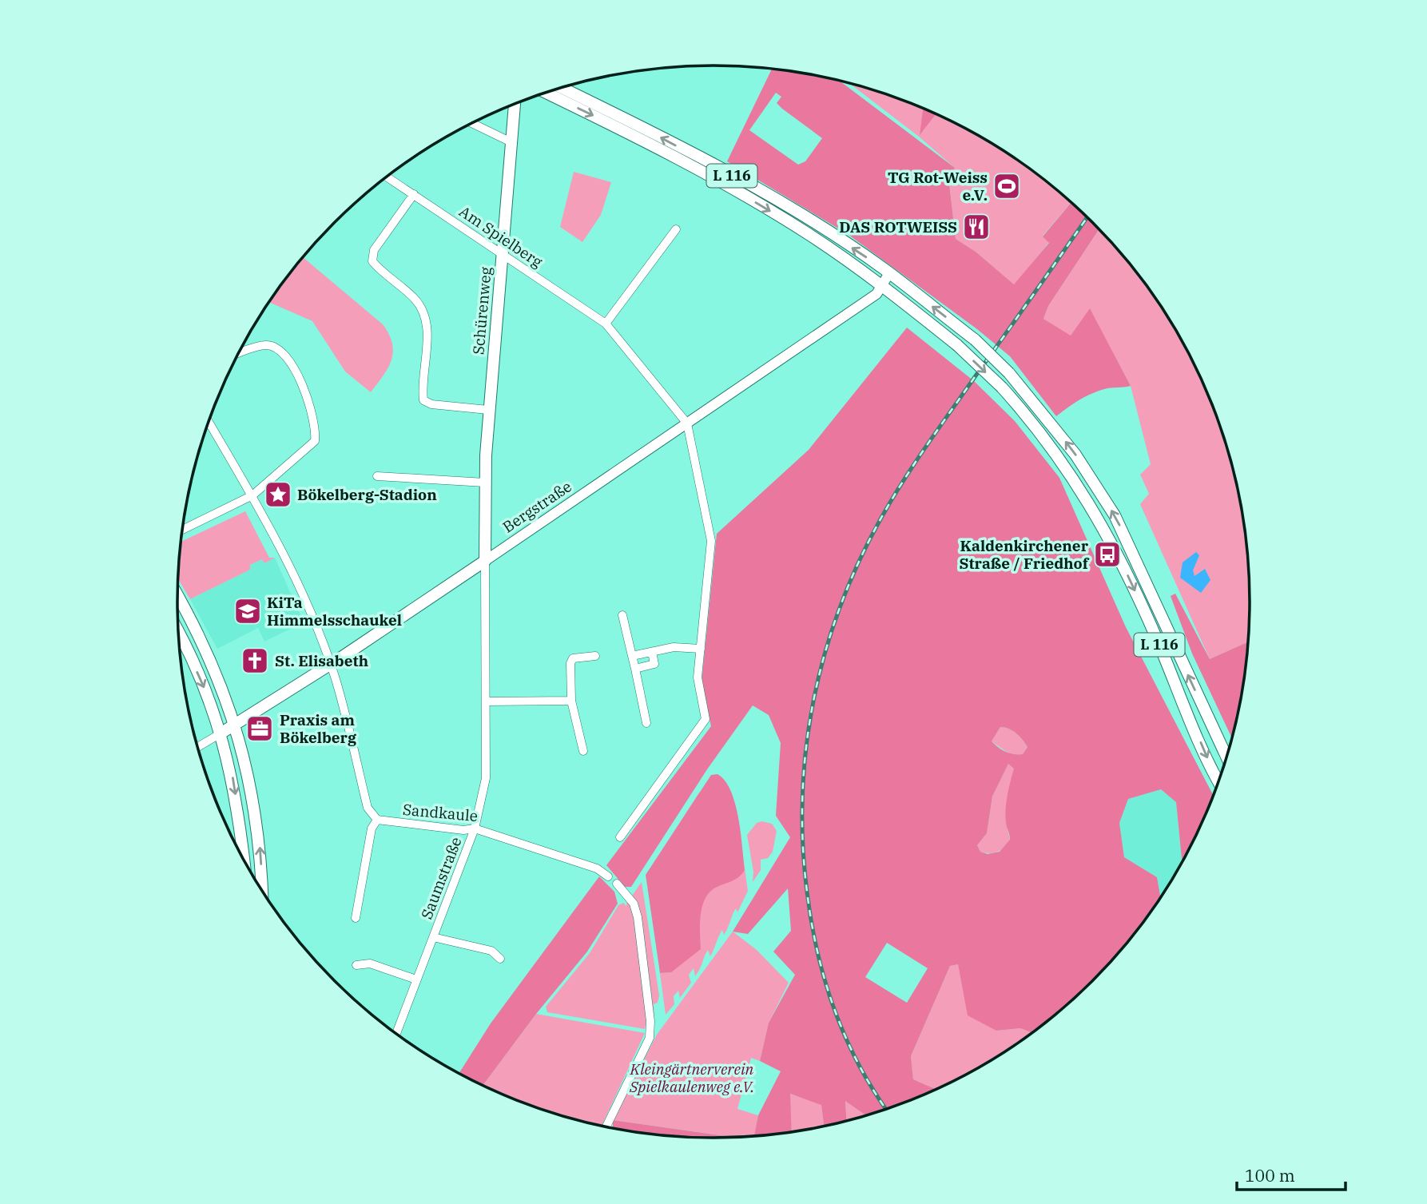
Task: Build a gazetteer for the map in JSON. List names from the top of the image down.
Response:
{
  "streets": {
    "main road": ["L 116", "Schürenweg", "Bergstraße"],
    "street": ["Am Spielberg", "Sandkaule", "Saumstraße"]
  },
  "crossings": [
    ["L 116", "Bergstraße"],
    ["Am Spielberg", "Schürenweg"],
    ["Am Spielberg", "Bergstraße"],
    ["Schürenweg", "Bergstraße"],
    ["Schürenweg", "Sandkaule"],
    ["Schürenweg", "Saumstraße"],
    ["Sandkaule", "Saumstraße"]
  ],
  "parks": ["Kleingärtnerverein Spielkaulenweg e.V."],
  "places": {
    "sports": ["TG Rot-Weiss e.V."],
    "restaurant": ["DAS ROTWEISS"],
    "place": ["Bökelberg-Stadion"],
    "bus stop": ["Kaldenkirchener Straße / Friedhof"],
    "school or university": ["KiTa Himmelsschaukel"],
    "church": ["St. Elisabeth"],
    "office": ["Praxis am Bökelberg"]
  },
  "scale_bar": "100 m"
}
